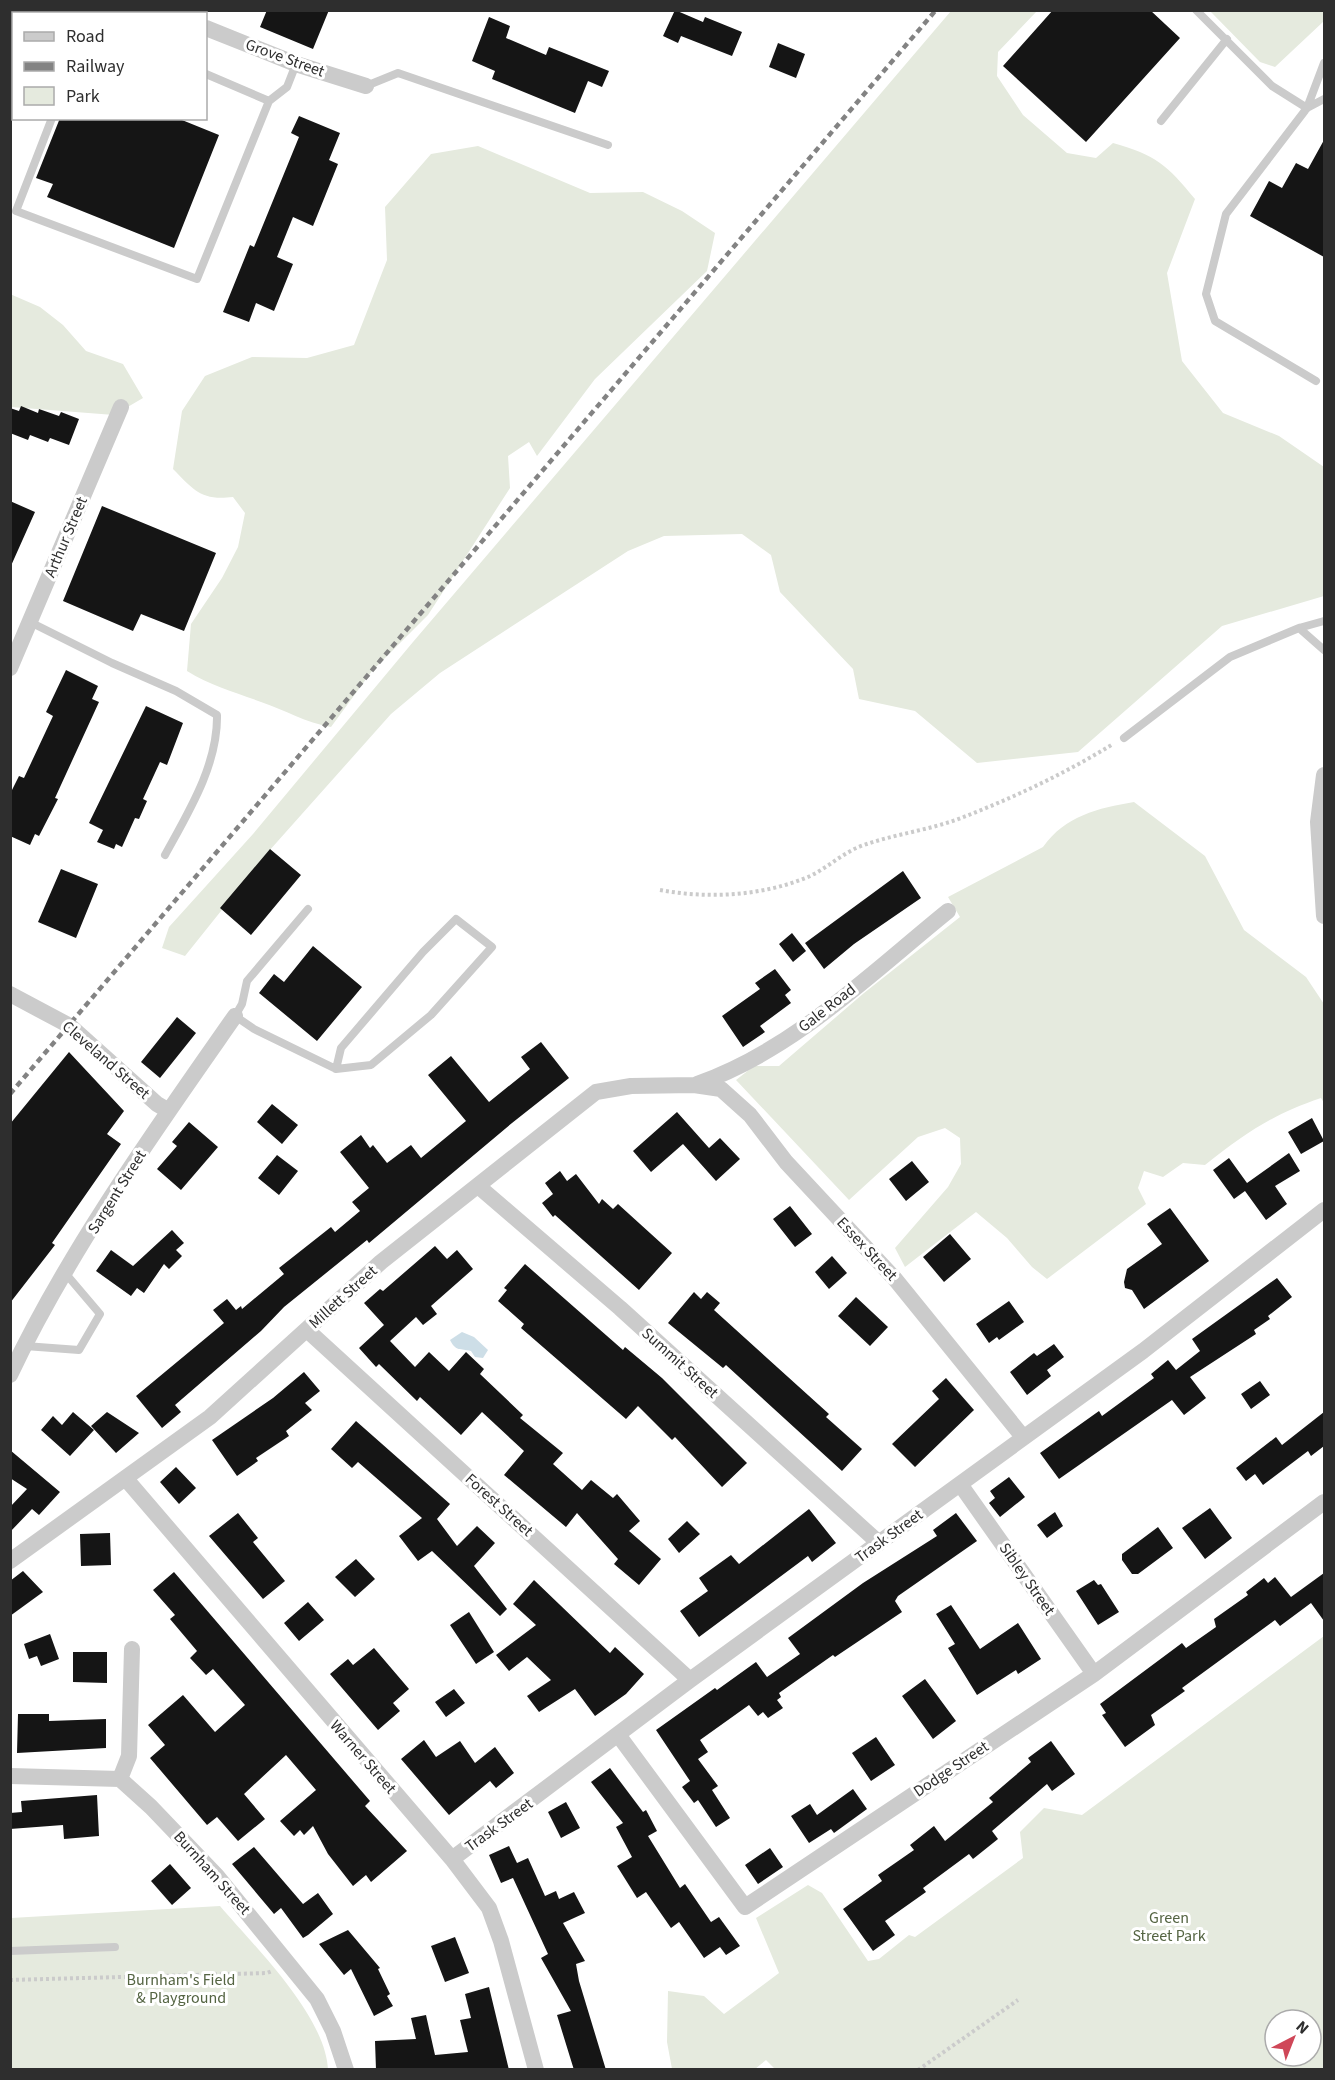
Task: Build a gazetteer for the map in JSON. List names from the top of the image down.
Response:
{
  "streets": {
    "street": [
      "Grove Street",
      "Arthur Street",
      "Gale Road",
      "Cleveland Street",
      "Sargent Street",
      "Essex Street",
      "Millett Street",
      "Summit Street",
      "Forest Street",
      "Trask Street",
      "Sibley Street",
      "Warner Street",
      "Dodge Street",
      "Burnham Street"
    ]
  },
  "crossings": [
    ["Gale Road", "Essex Street"],
    ["Gale Road", "Millett Street"],
    ["Cleveland Street", "Sargent Street"],
    ["Essex Street", "Millett Street"],
    ["Essex Street", "Trask Street"],
    ["Millett Street", "Summit Street"],
    ["Millett Street", "Forest Street"],
    ["Millett Street", "Warner Street"],
    ["Summit Street", "Trask Street"],
    ["Forest Street", "Trask Street"],
    ["Trask Street", "Sibley Street"],
    ["Trask Street", "Warner Street"],
    ["Trask Street", "Dodge Street"],
    ["Sibley Street", "Dodge Street"]
  ],
  "parks": ["Green Street Park", "Burnham's Field & Playground"],
  "legend": ["Road", "Railway", "Park"],
  "north": "top right"
}
